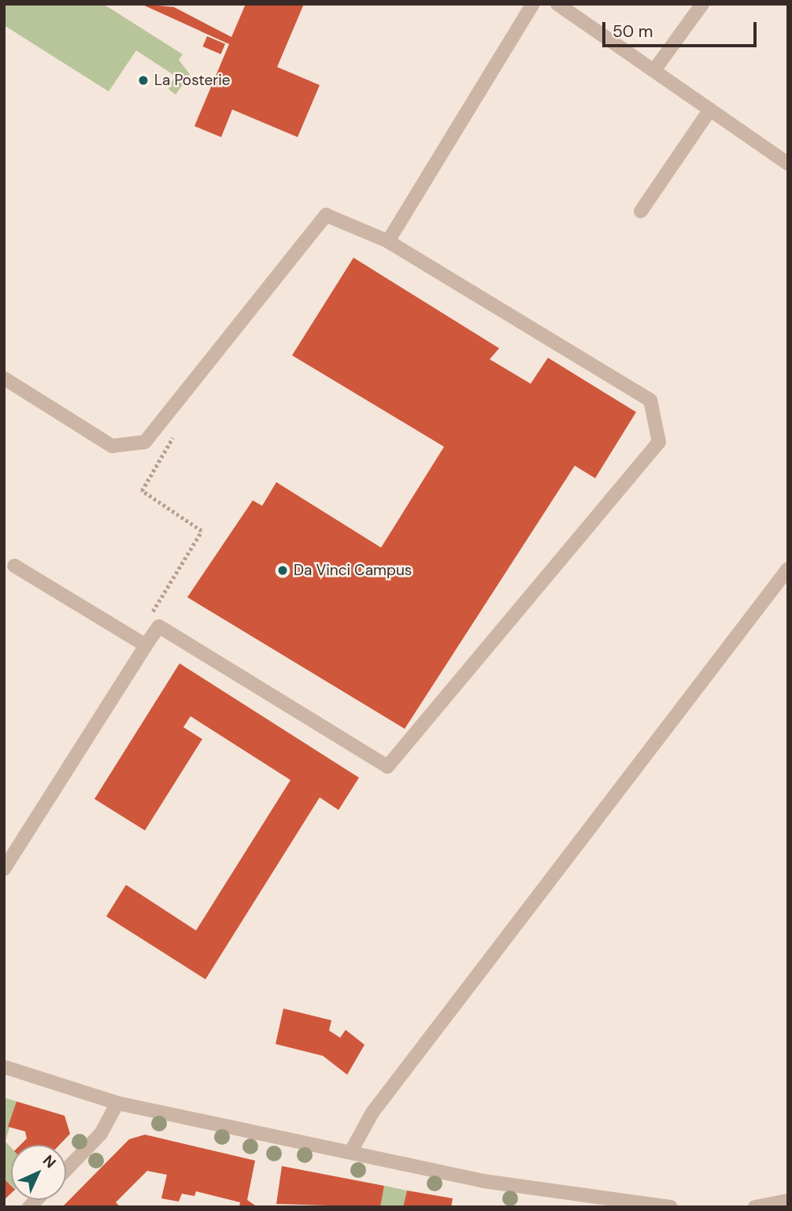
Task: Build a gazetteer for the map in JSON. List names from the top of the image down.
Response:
{
  "places": ["La Posterie", "Da Vinci Campus"],
  "scale_bar": "50 m",
  "north": "top right"
}
